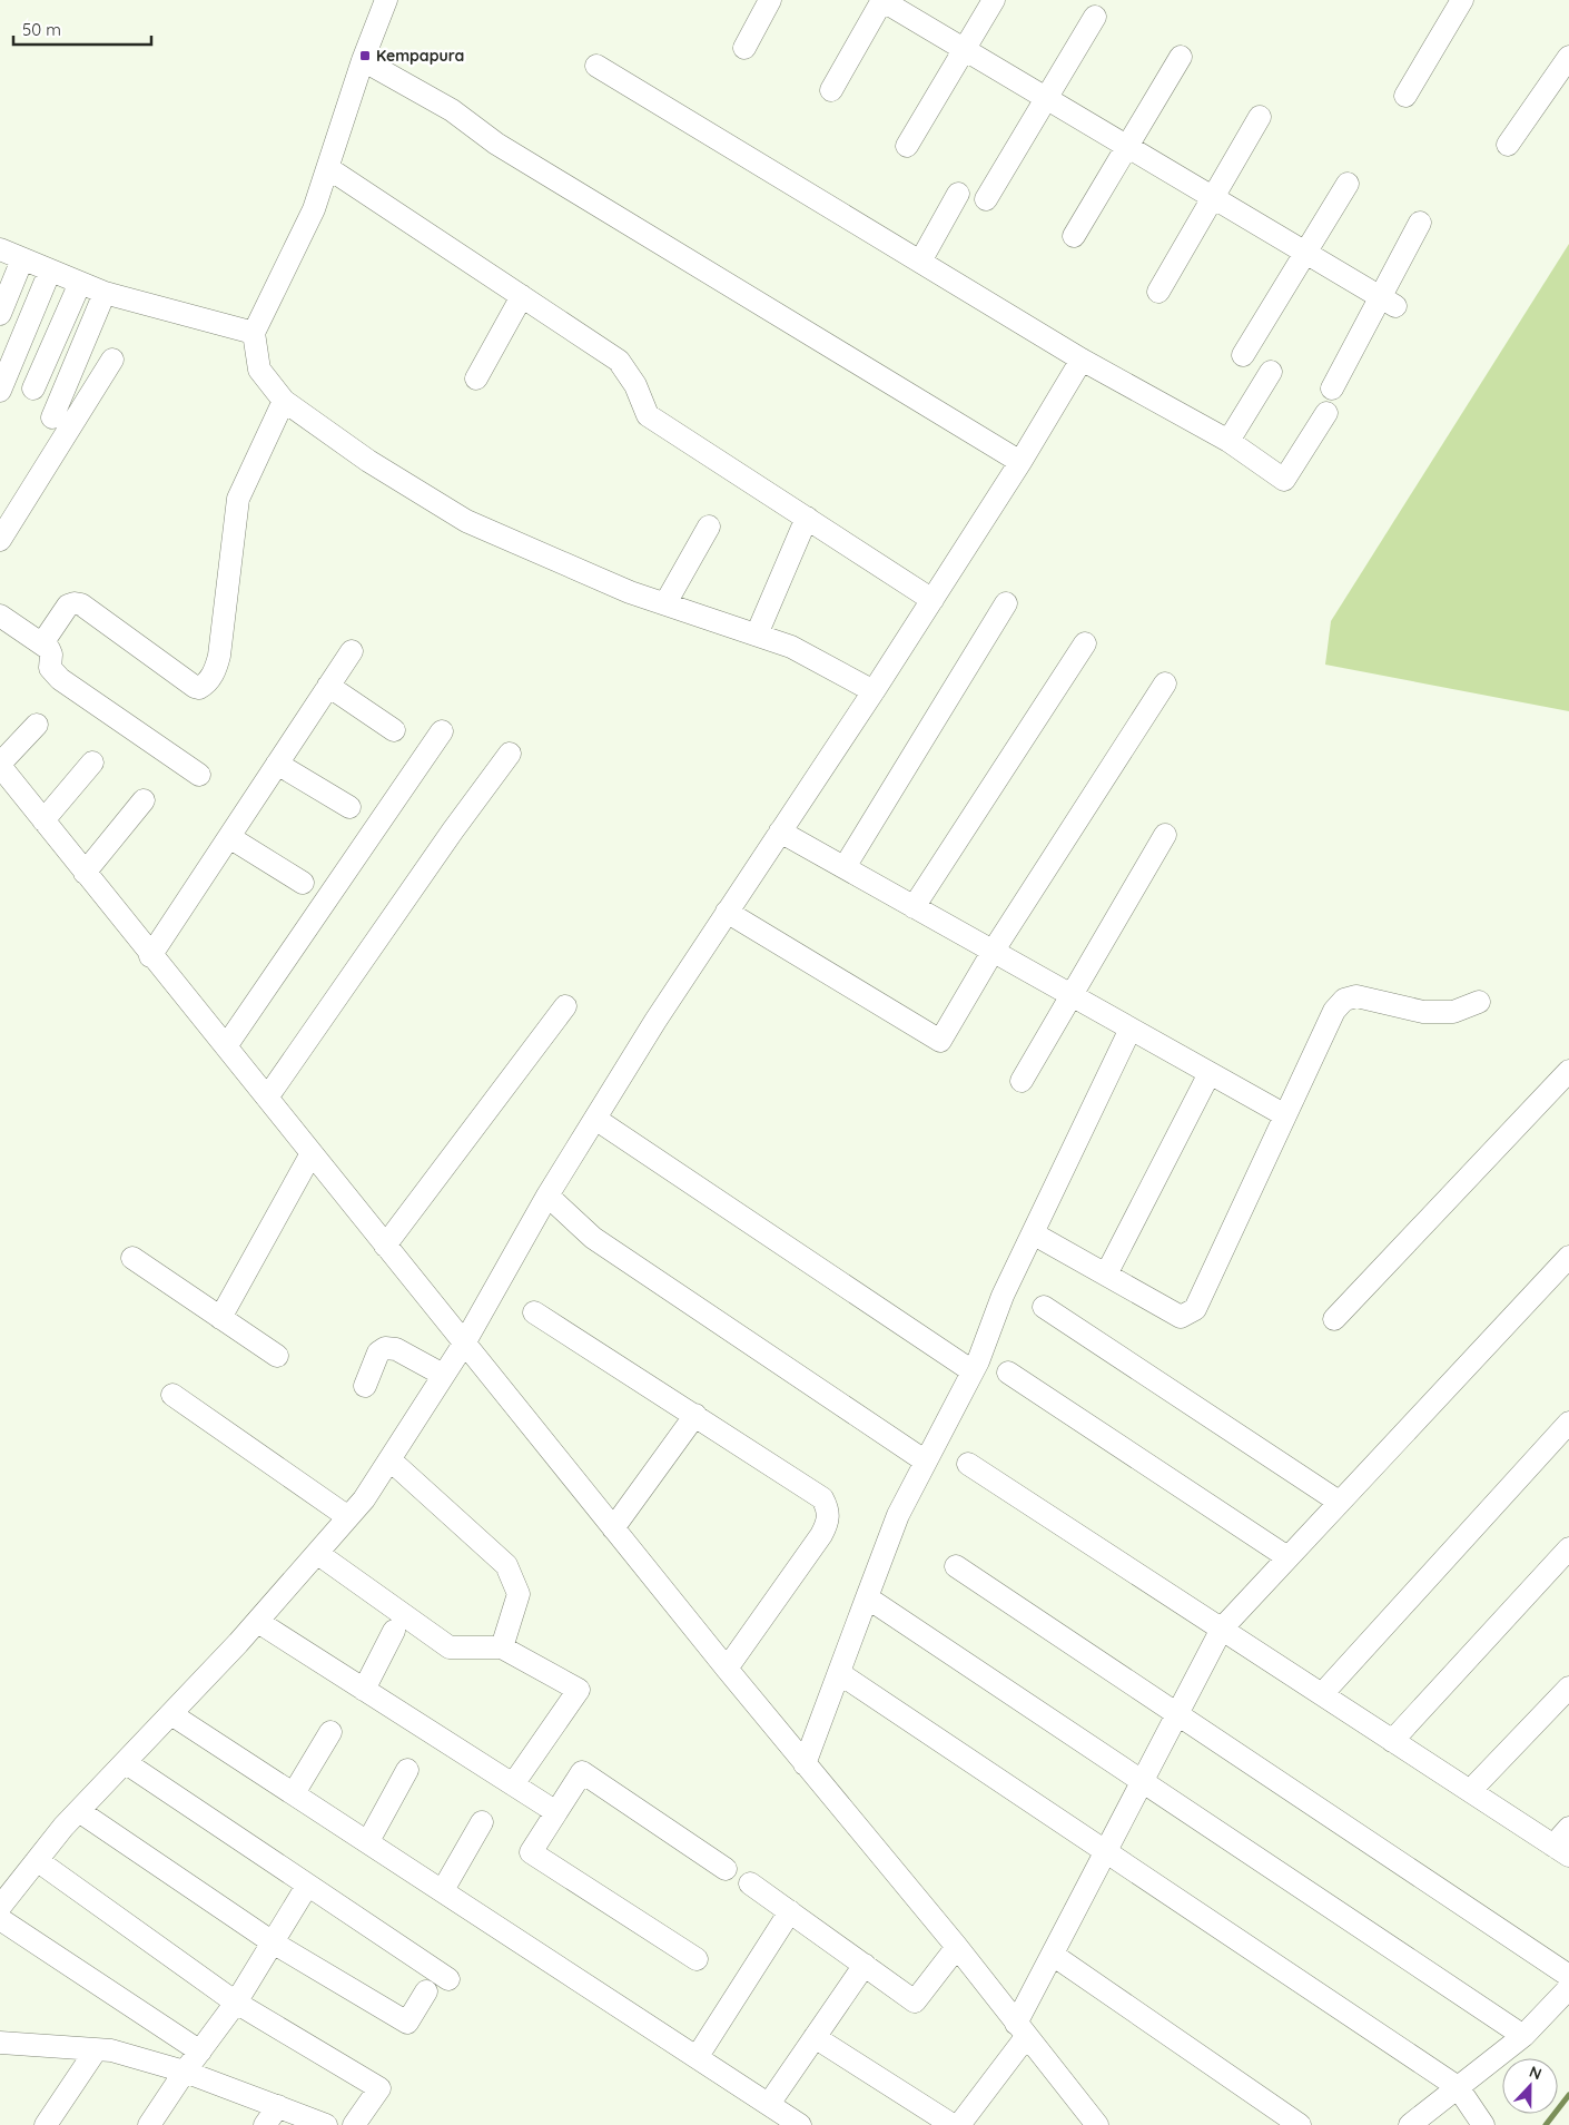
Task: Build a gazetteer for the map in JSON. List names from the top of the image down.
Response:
{
  "places": {
    "transit": ["Kempapura"]
  },
  "scale_bar": "50 m",
  "north": "top"
}
